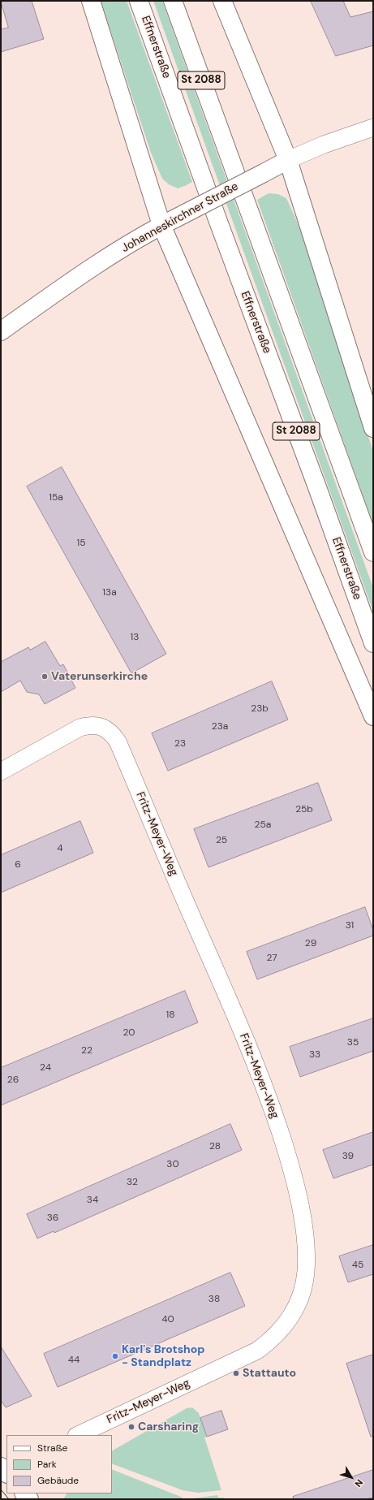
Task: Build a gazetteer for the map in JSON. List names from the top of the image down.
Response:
{
  "streets": {
    "main road": ["Effnerstraße", "St 2088", "Johanneskirchner Straße"],
    "street": ["Fritz-Meyer-Weg"]
  },
  "places": [
    "Vaterunserkirche",
    "Karl's Brotshop - Standplatz",
    "Stattauto",
    "Carsharing"
  ],
  "house_numbers": [
    "15a",
    "15",
    "13a",
    "13",
    "23b",
    "23a",
    "23",
    "25b",
    "25a",
    "25",
    "4",
    "6",
    "31",
    "29",
    "27",
    "18",
    "20",
    "35",
    "22",
    "33",
    "24",
    "26",
    "28",
    "39",
    "30",
    "32",
    "34",
    "36",
    "45",
    "38",
    "40",
    "44"
  ],
  "legend": ["Straße", "Park", "Gebäude"],
  "north": "bottom right"
}
